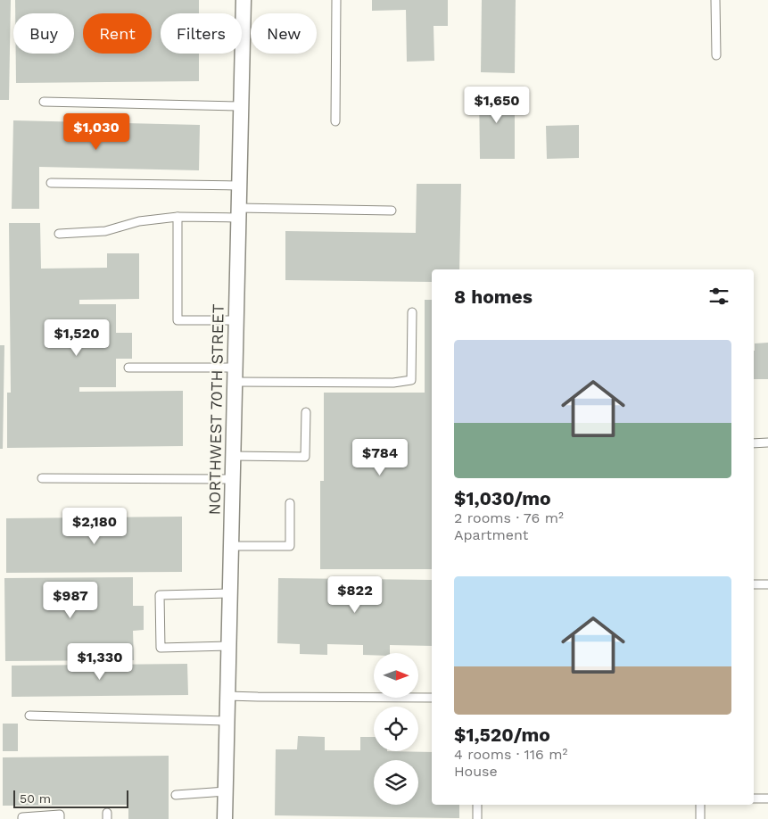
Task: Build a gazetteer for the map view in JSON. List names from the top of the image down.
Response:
{
  "streets": {
    "street": ["NORTHWEST 70TH STREET"]
  },
  "scale_bar": "50 m",
  "north": "right",
  "page": {
    "chip": [
      "Buy",
      "Rent",
      "Filters",
      "New"
    ],
    "price": [
      "$1,650",
      "$1,030",
      "$1,520",
      "$784",
      "$2,180",
      "$822",
      "$987",
      "$1,330"
    ],
    "heading": "8 homes",
    "list": [
      {
        "name": "$1,030/mo",
        "note": "2 rooms · 76 m² · Apartment"
      },
      {
        "name": "$1,520/mo",
        "note": "4 rooms · 116 m² · House"
      }
    ],
    "scale": "50 m"
  }
}
